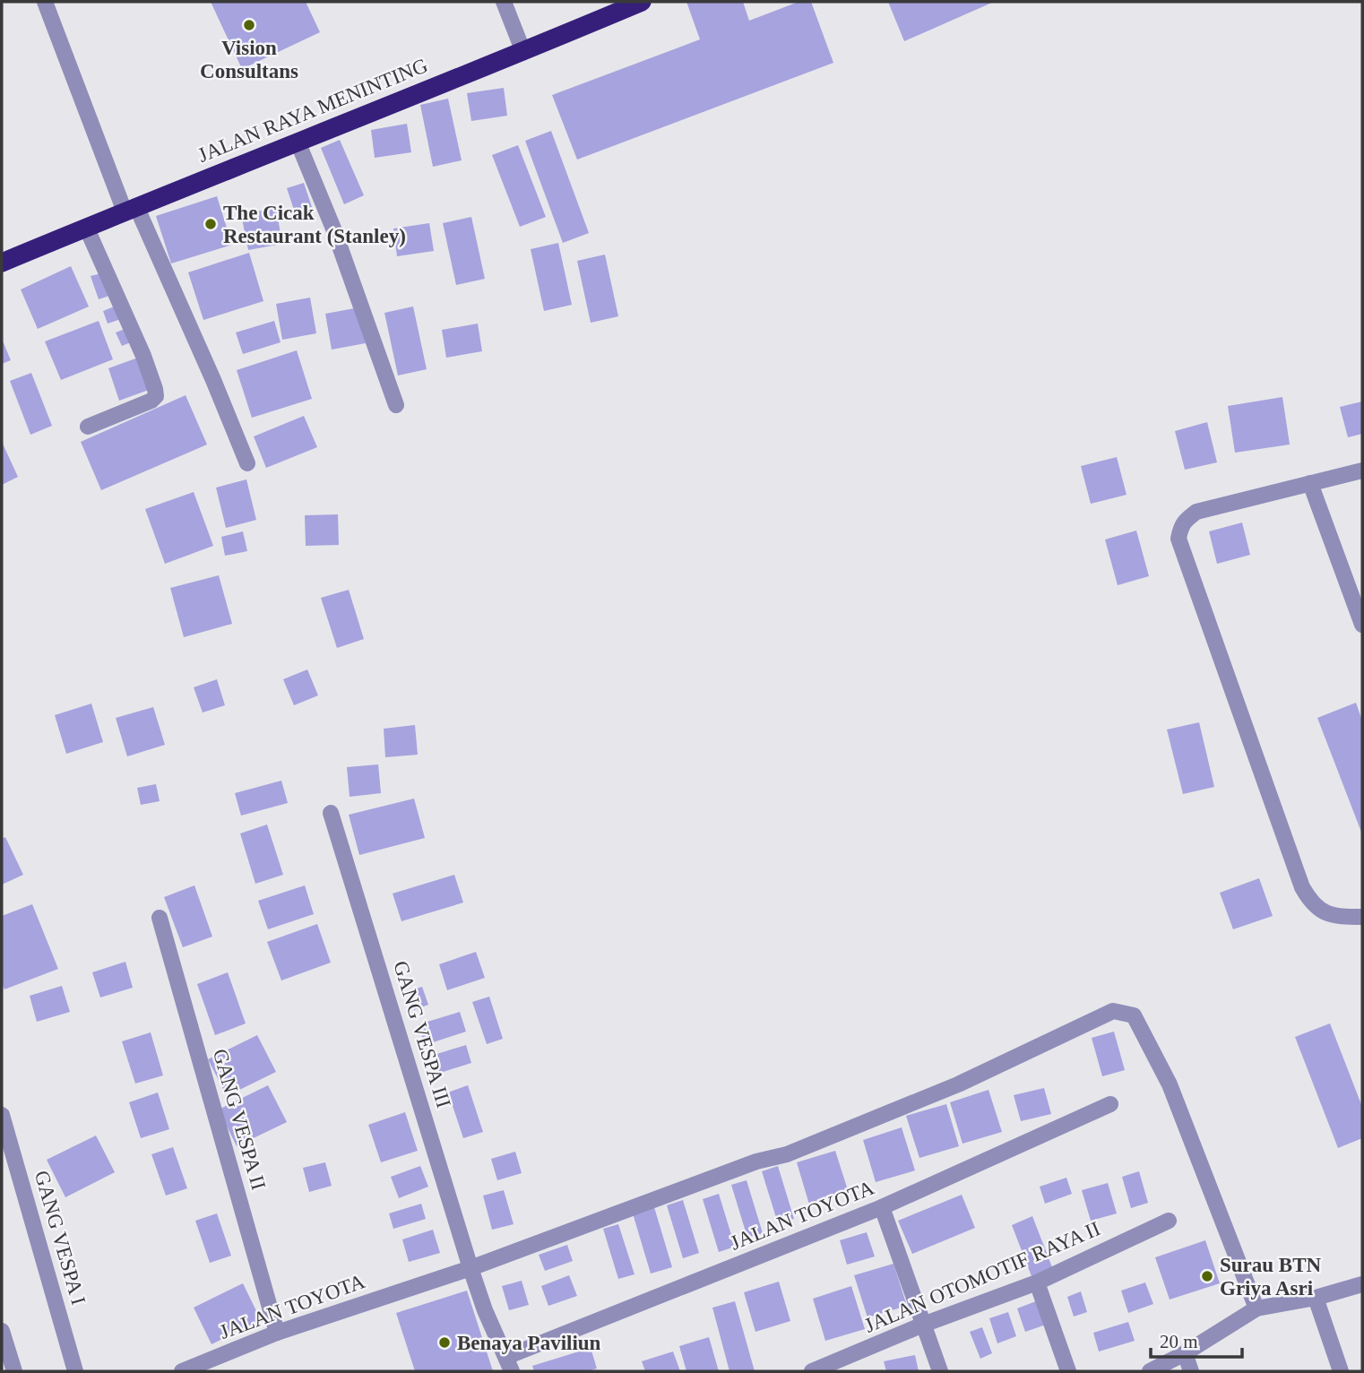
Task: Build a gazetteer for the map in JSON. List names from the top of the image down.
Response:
{
  "streets": {
    "highway": ["JALAN RAYA MENINTING"],
    "street": [
      "GANG VESPA III",
      "GANG VESPA II",
      "JALAN TOYOTA",
      "GANG VESPA I",
      "JALAN OTOMOTIF RAYA II"
    ]
  },
  "crossings": [
    ["GANG VESPA III", "JALAN TOYOTA"],
    ["GANG VESPA II", "JALAN TOYOTA"]
  ],
  "places": [
    "Vision Consultans",
    "The Cicak Restaurant (Stanley)",
    "Surau BTN Griya Asri",
    "Benaya Paviliun"
  ],
  "scale_bar": "20 m"
}
